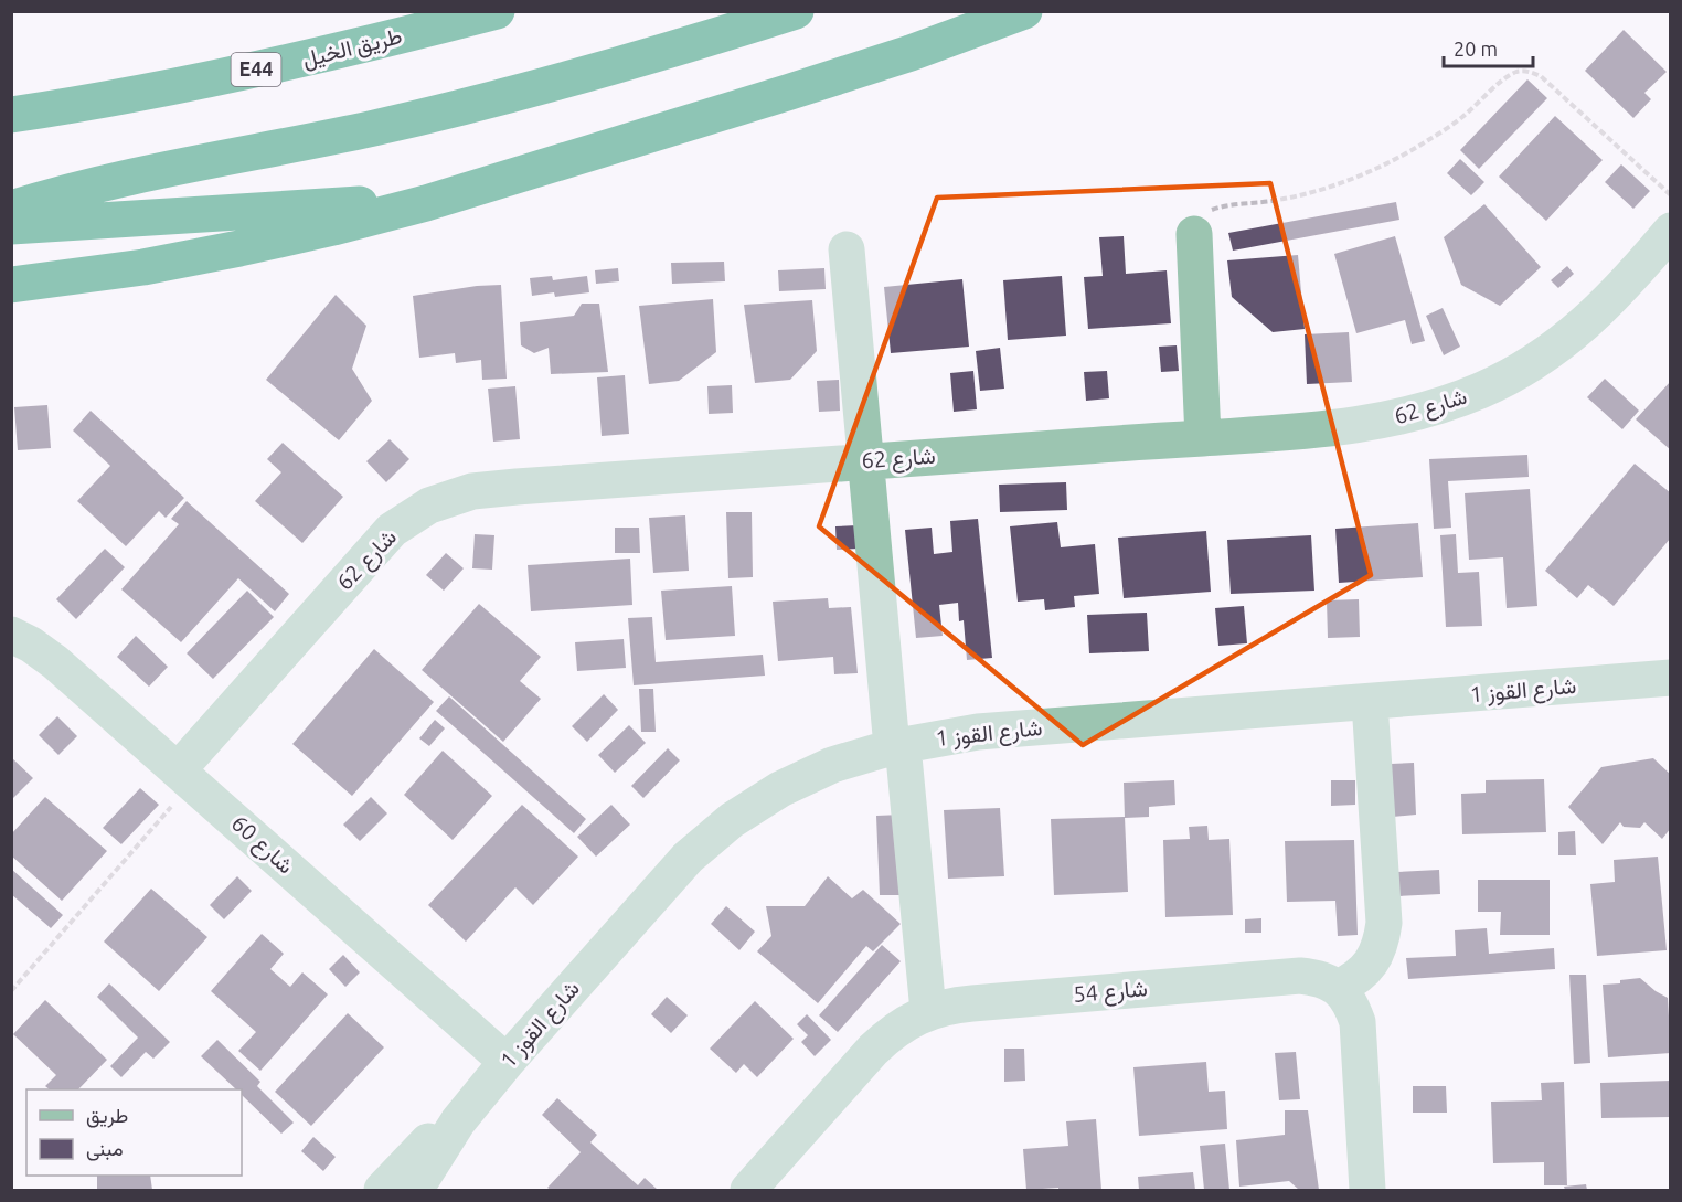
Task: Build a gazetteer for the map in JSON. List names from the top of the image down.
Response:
{
  "streets": {
    "highway": ["طريق الخيل", "E44"],
    "street": [
      "شارع 62",
      "شارع القوز 1",
      "شارع 60",
      "شارع 54"
    ]
  },
  "crossings": [
    ["شارع 62", "شارع 60"],
    ["شارع القوز 1", "شارع 60"]
  ],
  "legend": ["طريق", "مبنى"],
  "scale_bar": "20 m"
}
